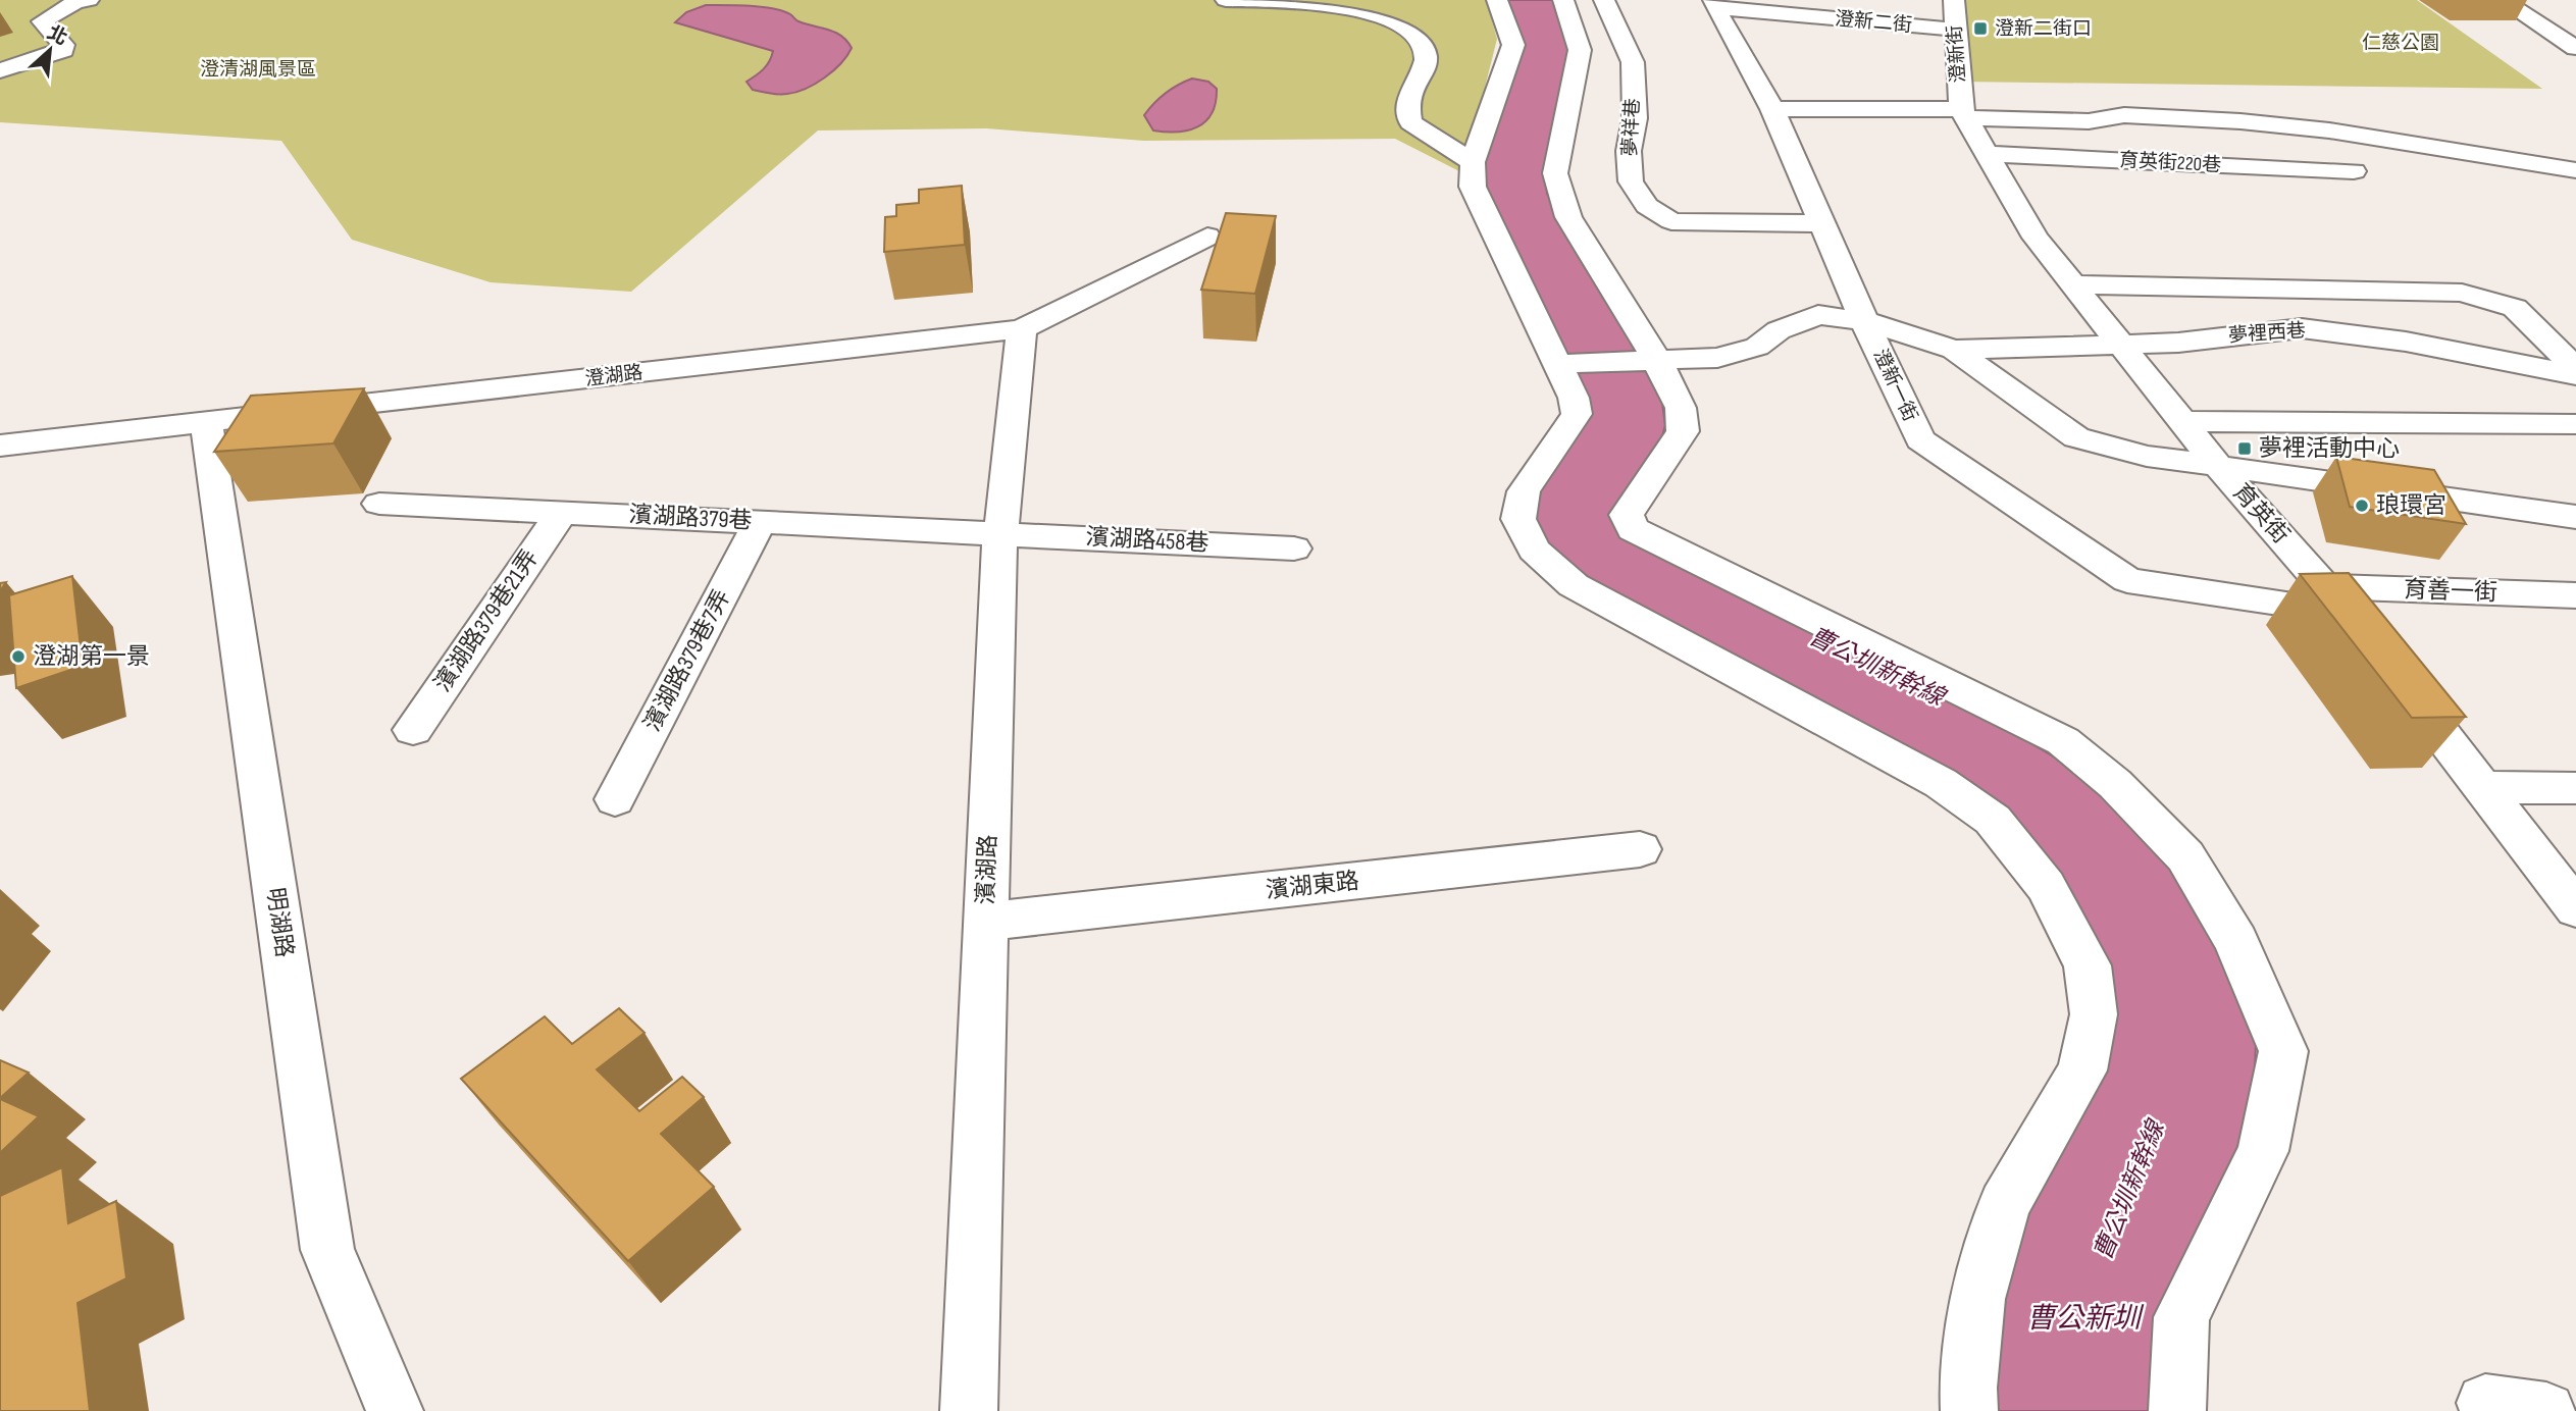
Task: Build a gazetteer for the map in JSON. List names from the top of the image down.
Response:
{
  "streets": {
    "street": [
      "澄新二街",
      "澄新街",
      "夢祥巷",
      "育英街220巷",
      "夢裡西巷",
      "澄湖路",
      "澄新一街",
      "育英街",
      "濱湖路379巷",
      "濱湖路458巷",
      "育善一街",
      "濱湖路379巷21弄",
      "濱湖路379巷7弄",
      "濱湖路",
      "濱湖東路",
      "明湖路"
    ]
  },
  "crossings": [
    ["澄新二街", "澄新街"],
    ["澄新二街", "澄新一街"],
    ["澄新街", "育英街"],
    ["夢祥巷", "澄新一街"],
    ["育英街220巷", "育英街"],
    ["夢裡西巷", "澄新一街"],
    ["夢裡西巷", "育英街"],
    ["澄湖路", "濱湖路"],
    ["澄湖路", "明湖路"],
    ["澄新一街", "育英街"],
    ["澄新一街", "育善一街"],
    ["育英街", "育善一街"],
    ["濱湖路379巷", "濱湖路458巷"],
    ["濱湖路379巷", "濱湖路379巷21弄"],
    ["濱湖路379巷", "濱湖路379巷7弄"],
    ["濱湖路379巷", "濱湖路"],
    ["濱湖路458巷", "濱湖路"],
    ["濱湖路", "濱湖東路"]
  ],
  "water": ["曹公圳新幹線", "曹公新圳"],
  "parks": ["仁慈公園", "澄清湖風景區"],
  "places": {
    "transit": ["澄新二街口", "夢裡活動中心"],
    "other": ["琅環宮", "澄湖第一景"]
  },
  "north": "top right"
}
